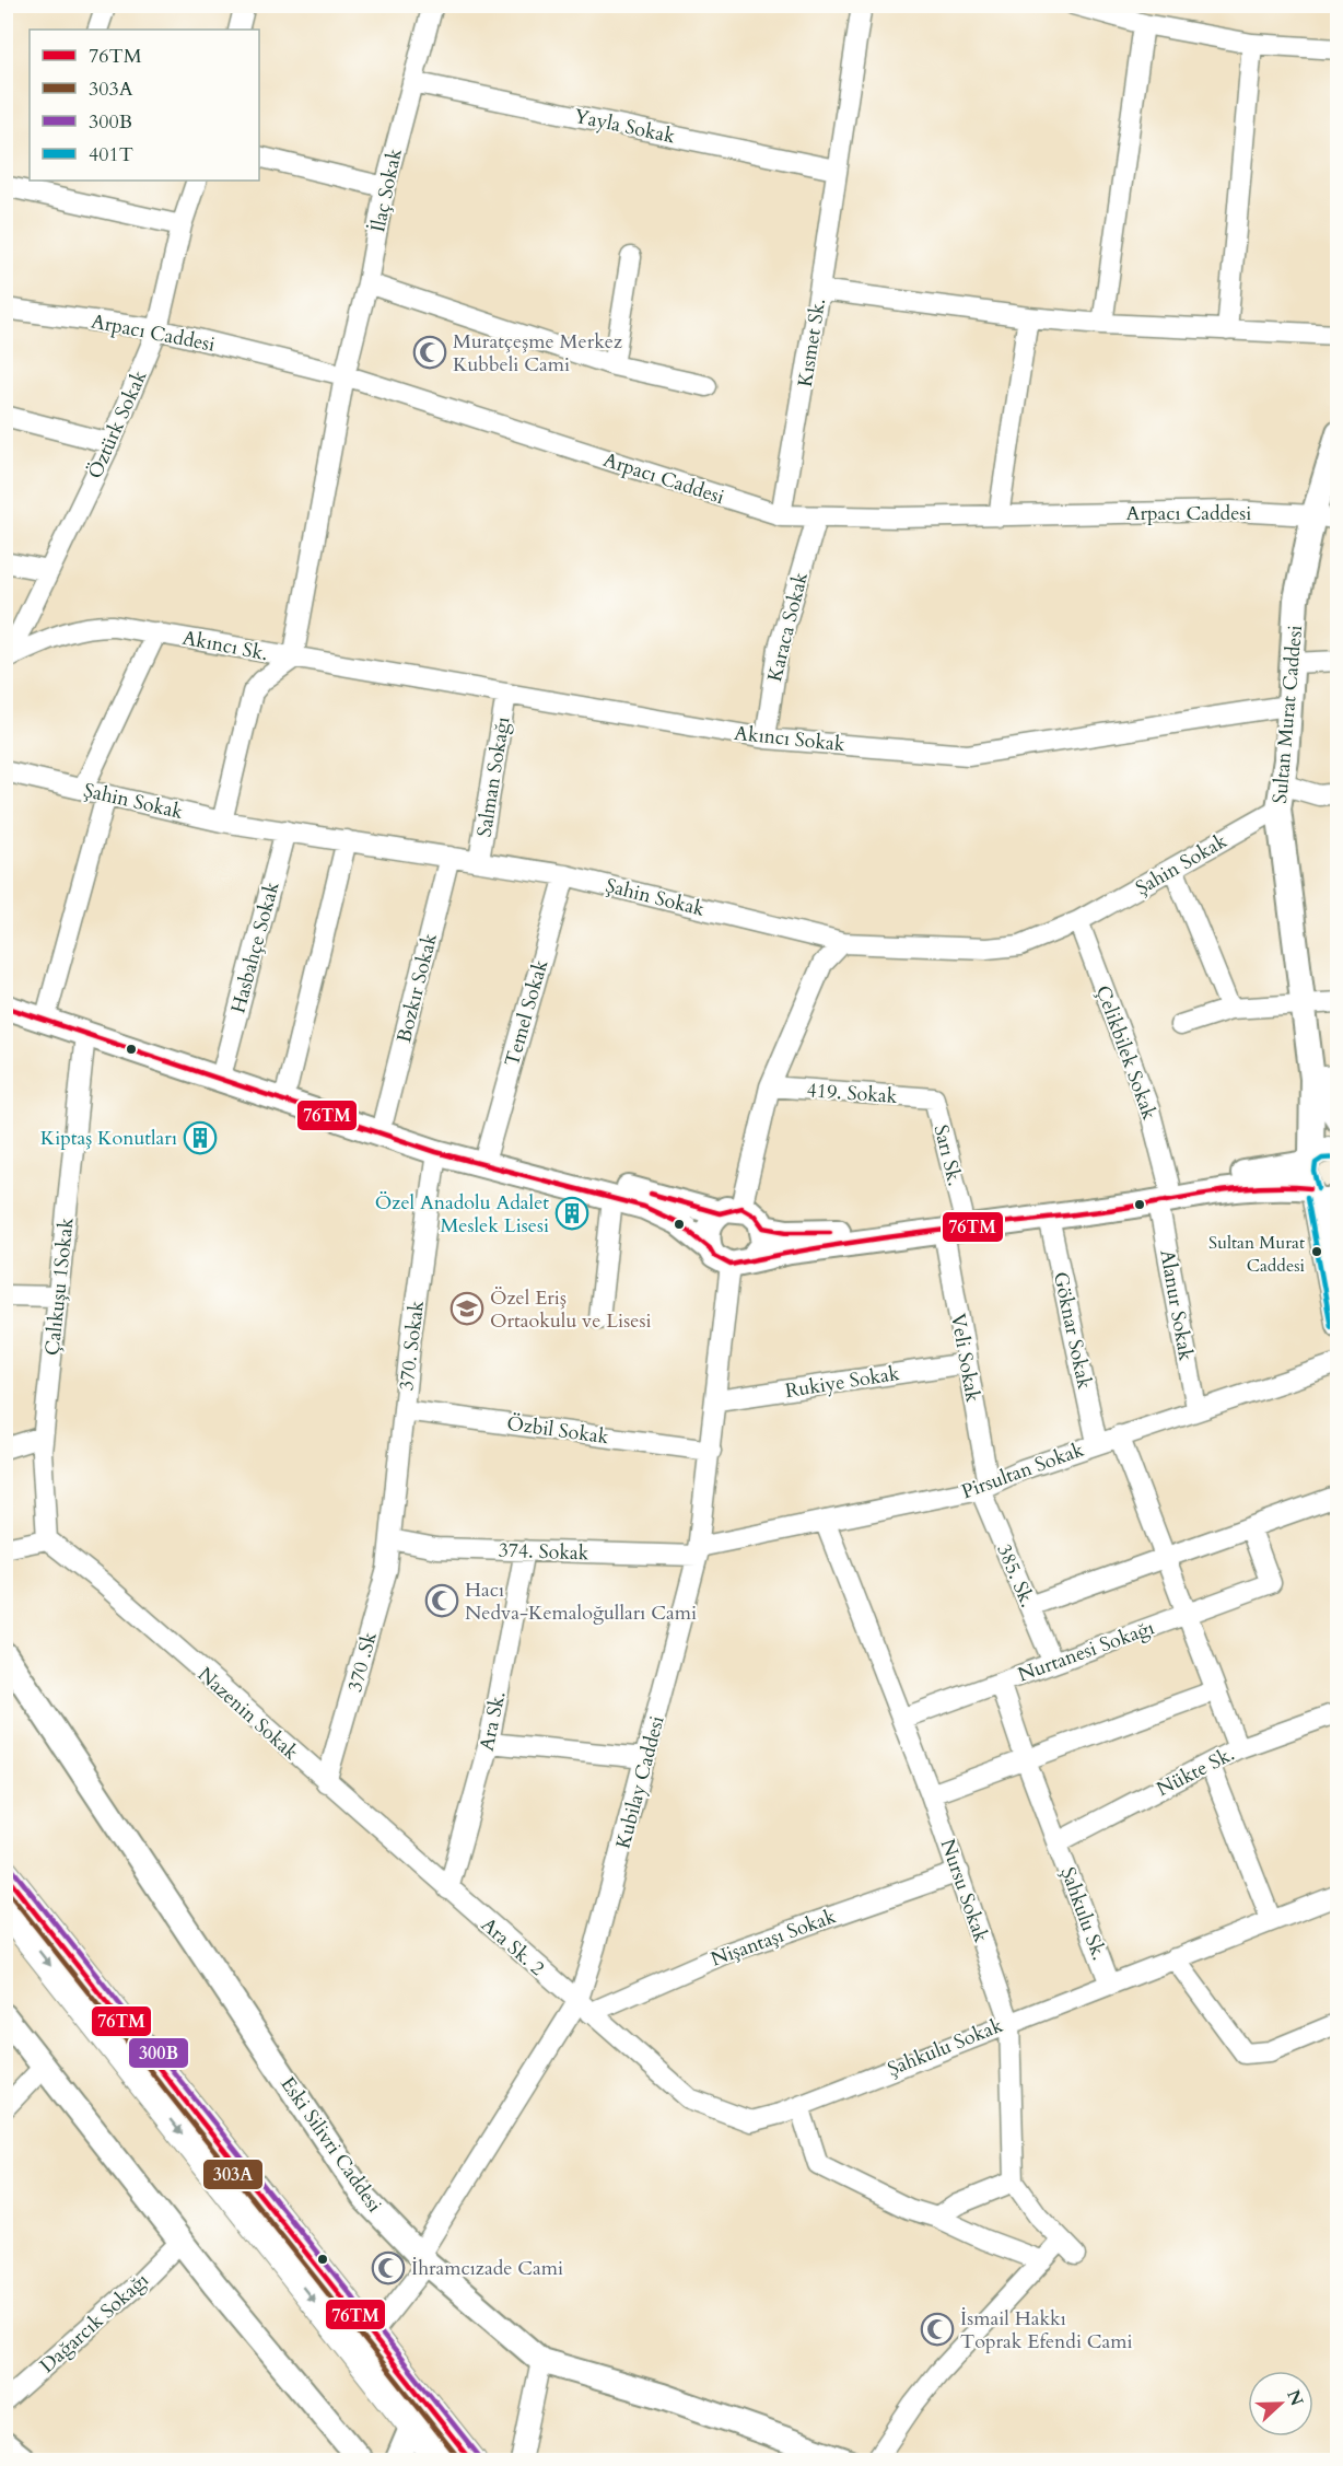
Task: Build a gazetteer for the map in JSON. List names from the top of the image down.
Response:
{
  "streets": {
    "main road": ["Sultan Murat Caddesi", "Eski Silivri Caddesi"],
    "street": [
      "Yayla Sokak",
      "İlaç Sokak",
      "Arpacı Caddesi",
      "Kısmet Sk.",
      "Öztürk Sokak",
      "Karaca Sokak",
      "Akıncı Sk.",
      "Akıncı Sokak",
      "Salman Sokağı",
      "Şahin Sokak",
      "Hasbahçe Sokak",
      "Bozkır Sokak",
      "Temel Sokak",
      "Çelikbilek Sokak",
      "419. Sokak",
      "Sarı Sk.",
      "Çalıkuşu 1Sokak",
      "Alanur Sokak",
      "Göknar Sokak",
      "370. Sokak",
      "Veli Sokak",
      "Rukiye Sokak",
      "Özbil Sokak",
      "Pirsultan Sokak",
      "374. Sokak",
      "385. Sk.",
      "Nurtanesi Sokağı",
      "370 .Sk",
      "Nazenin Sokak",
      "Ara Sk.",
      "Nükte Sk.",
      "Kubilay Caddesi",
      "Nursu Sokak",
      "Şahkulu Sk.",
      "Nişantaşı Sokak",
      "Ara Sk. 2",
      "Şahkulu Sokak",
      "Dağarcık Sokağı"
    ]
  },
  "crossings": [
    ["Yayla Sokak", "İlaç Sokak"],
    ["Yayla Sokak", "Kısmet Sk."],
    ["İlaç Sokak", "Arpacı Caddesi"],
    ["İlaç Sokak", "Akıncı Sk."],
    ["İlaç Sokak", "Akıncı Sokak"],
    ["Arpacı Caddesi", "Kısmet Sk."],
    ["Arpacı Caddesi", "Öztürk Sokak"],
    ["Arpacı Caddesi", "Karaca Sokak"],
    ["Arpacı Caddesi", "Sultan Murat Caddesi"],
    ["Öztürk Sokak", "Akıncı Sk."],
    ["Karaca Sokak", "Akıncı Sokak"],
    ["Akıncı Sk.", "Akıncı Sokak"],
    ["Sultan Murat Caddesi", "Akıncı Sokak"],
    ["Sultan Murat Caddesi", "Şahin Sokak"],
    ["Akıncı Sokak", "Salman Sokağı"],
    ["Salman Sokağı", "Şahin Sokak"],
    ["Şahin Sokak", "Hasbahçe Sokak"],
    ["Şahin Sokak", "Bozkır Sokak"],
    ["Şahin Sokak", "Temel Sokak"],
    ["Şahin Sokak", "Çelikbilek Sokak"],
    ["Çelikbilek Sokak", "Alanur Sokak"],
    ["419. Sokak", "Sarı Sk."],
    ["Çalıkuşu 1Sokak", "Nazenin Sokak"],
    ["Alanur Sokak", "Pirsultan Sokak"],
    ["Göknar Sokak", "Pirsultan Sokak"],
    ["370. Sokak", "Özbil Sokak"],
    ["370. Sokak", "374. Sokak"],
    ["370. Sokak", "370 .Sk"],
    ["Veli Sokak", "Rukiye Sokak"],
    ["Veli Sokak", "Pirsultan Sokak"],
    ["Veli Sokak", "385. Sk."],
    ["Rukiye Sokak", "Kubilay Caddesi"],
    ["Özbil Sokak", "Kubilay Caddesi"],
    ["Pirsultan Sokak", "374. Sokak"],
    ["Pirsultan Sokak", "385. Sk."],
    ["Pirsultan Sokak", "Kubilay Caddesi"],
    ["Pirsultan Sokak", "Nursu Sokak"],
    ["374. Sokak", "370 .Sk"],
    ["374. Sokak", "Ara Sk."],
    ["374. Sokak", "Kubilay Caddesi"],
    ["385. Sk.", "Nurtanesi Sokağı"],
    ["Nurtanesi Sokağı", "Nursu Sokak"],
    ["Nurtanesi Sokağı", "Şahkulu Sk."],
    ["370 .Sk", "Nazenin Sokak"],
    ["Nazenin Sokak", "Ara Sk."],
    ["Nazenin Sokak", "Ara Sk. 2"],
    ["Ara Sk.", "Ara Sk. 2"],
    ["Nükte Sk.", "Şahkulu Sk."],
    ["Kubilay Caddesi", "Nişantaşı Sokak"],
    ["Kubilay Caddesi", "Ara Sk. 2"],
    ["Kubilay Caddesi", "Şahkulu Sokak"],
    ["Kubilay Caddesi", "Eski Silivri Caddesi"],
    ["Nursu Sokak", "Nişantaşı Sokak"],
    ["Nursu Sokak", "Şahkulu Sokak"],
    ["Şahkulu Sk.", "Şahkulu Sokak"],
    ["Nişantaşı Sokak", "Ara Sk. 2"],
    ["Nişantaşı Sokak", "Şahkulu Sokak"],
    ["Ara Sk. 2", "Şahkulu Sokak"]
  ],
  "places": {
    "mosque": [
      "Muratçeşme Merkez Kubbeli Cami",
      "Hacı Nedva-Kemaloğulları Cami",
      "İhramcızade Cami",
      "İsmail Hakkı Toprak Efendi Cami"
    ],
    "building": ["Kiptaş Konutları", "Özel Anadolu Adalet Meslek Lisesi"],
    "other": ["Sultan Murat Caddesi"],
    "school or university": ["Özel Eriş Ortaokulu ve Lisesi"]
  },
  "lines": [
    "transit line 76TM",
    "transit line 401T",
    "transit line 300B",
    "transit line 303A"
  ],
  "legend": [
    "76TM",
    "303A",
    "300B",
    "401T"
  ],
  "north": "right"
}
